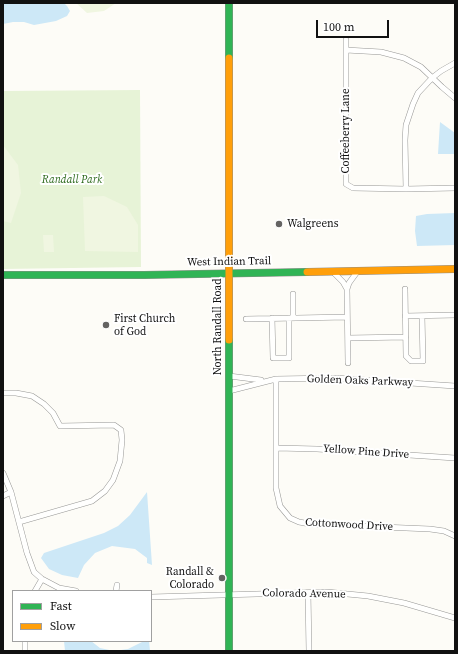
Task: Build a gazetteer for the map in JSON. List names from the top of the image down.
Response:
{
  "streets": {
    "main road": ["West Indian Trail", "North Randall Road"],
    "street": [
      "Coffeeberry Lane",
      "Golden Oaks Parkway",
      "Yellow Pine Drive",
      "Cottonwood Drive",
      "Colorado Avenue"
    ]
  },
  "crossings": [
    ["West Indian Trail", "North Randall Road"],
    ["North Randall Road", "Golden Oaks Parkway"],
    ["North Randall Road", "Colorado Avenue"],
    ["Golden Oaks Parkway", "Cottonwood Drive"],
    ["Yellow Pine Drive", "Cottonwood Drive"]
  ],
  "parks": ["Randall Park"],
  "places": ["Walgreens", "First Church of God", "Randall & Colorado"],
  "legend": ["Fast", "Slow"],
  "scale_bar": "100 m"
}
